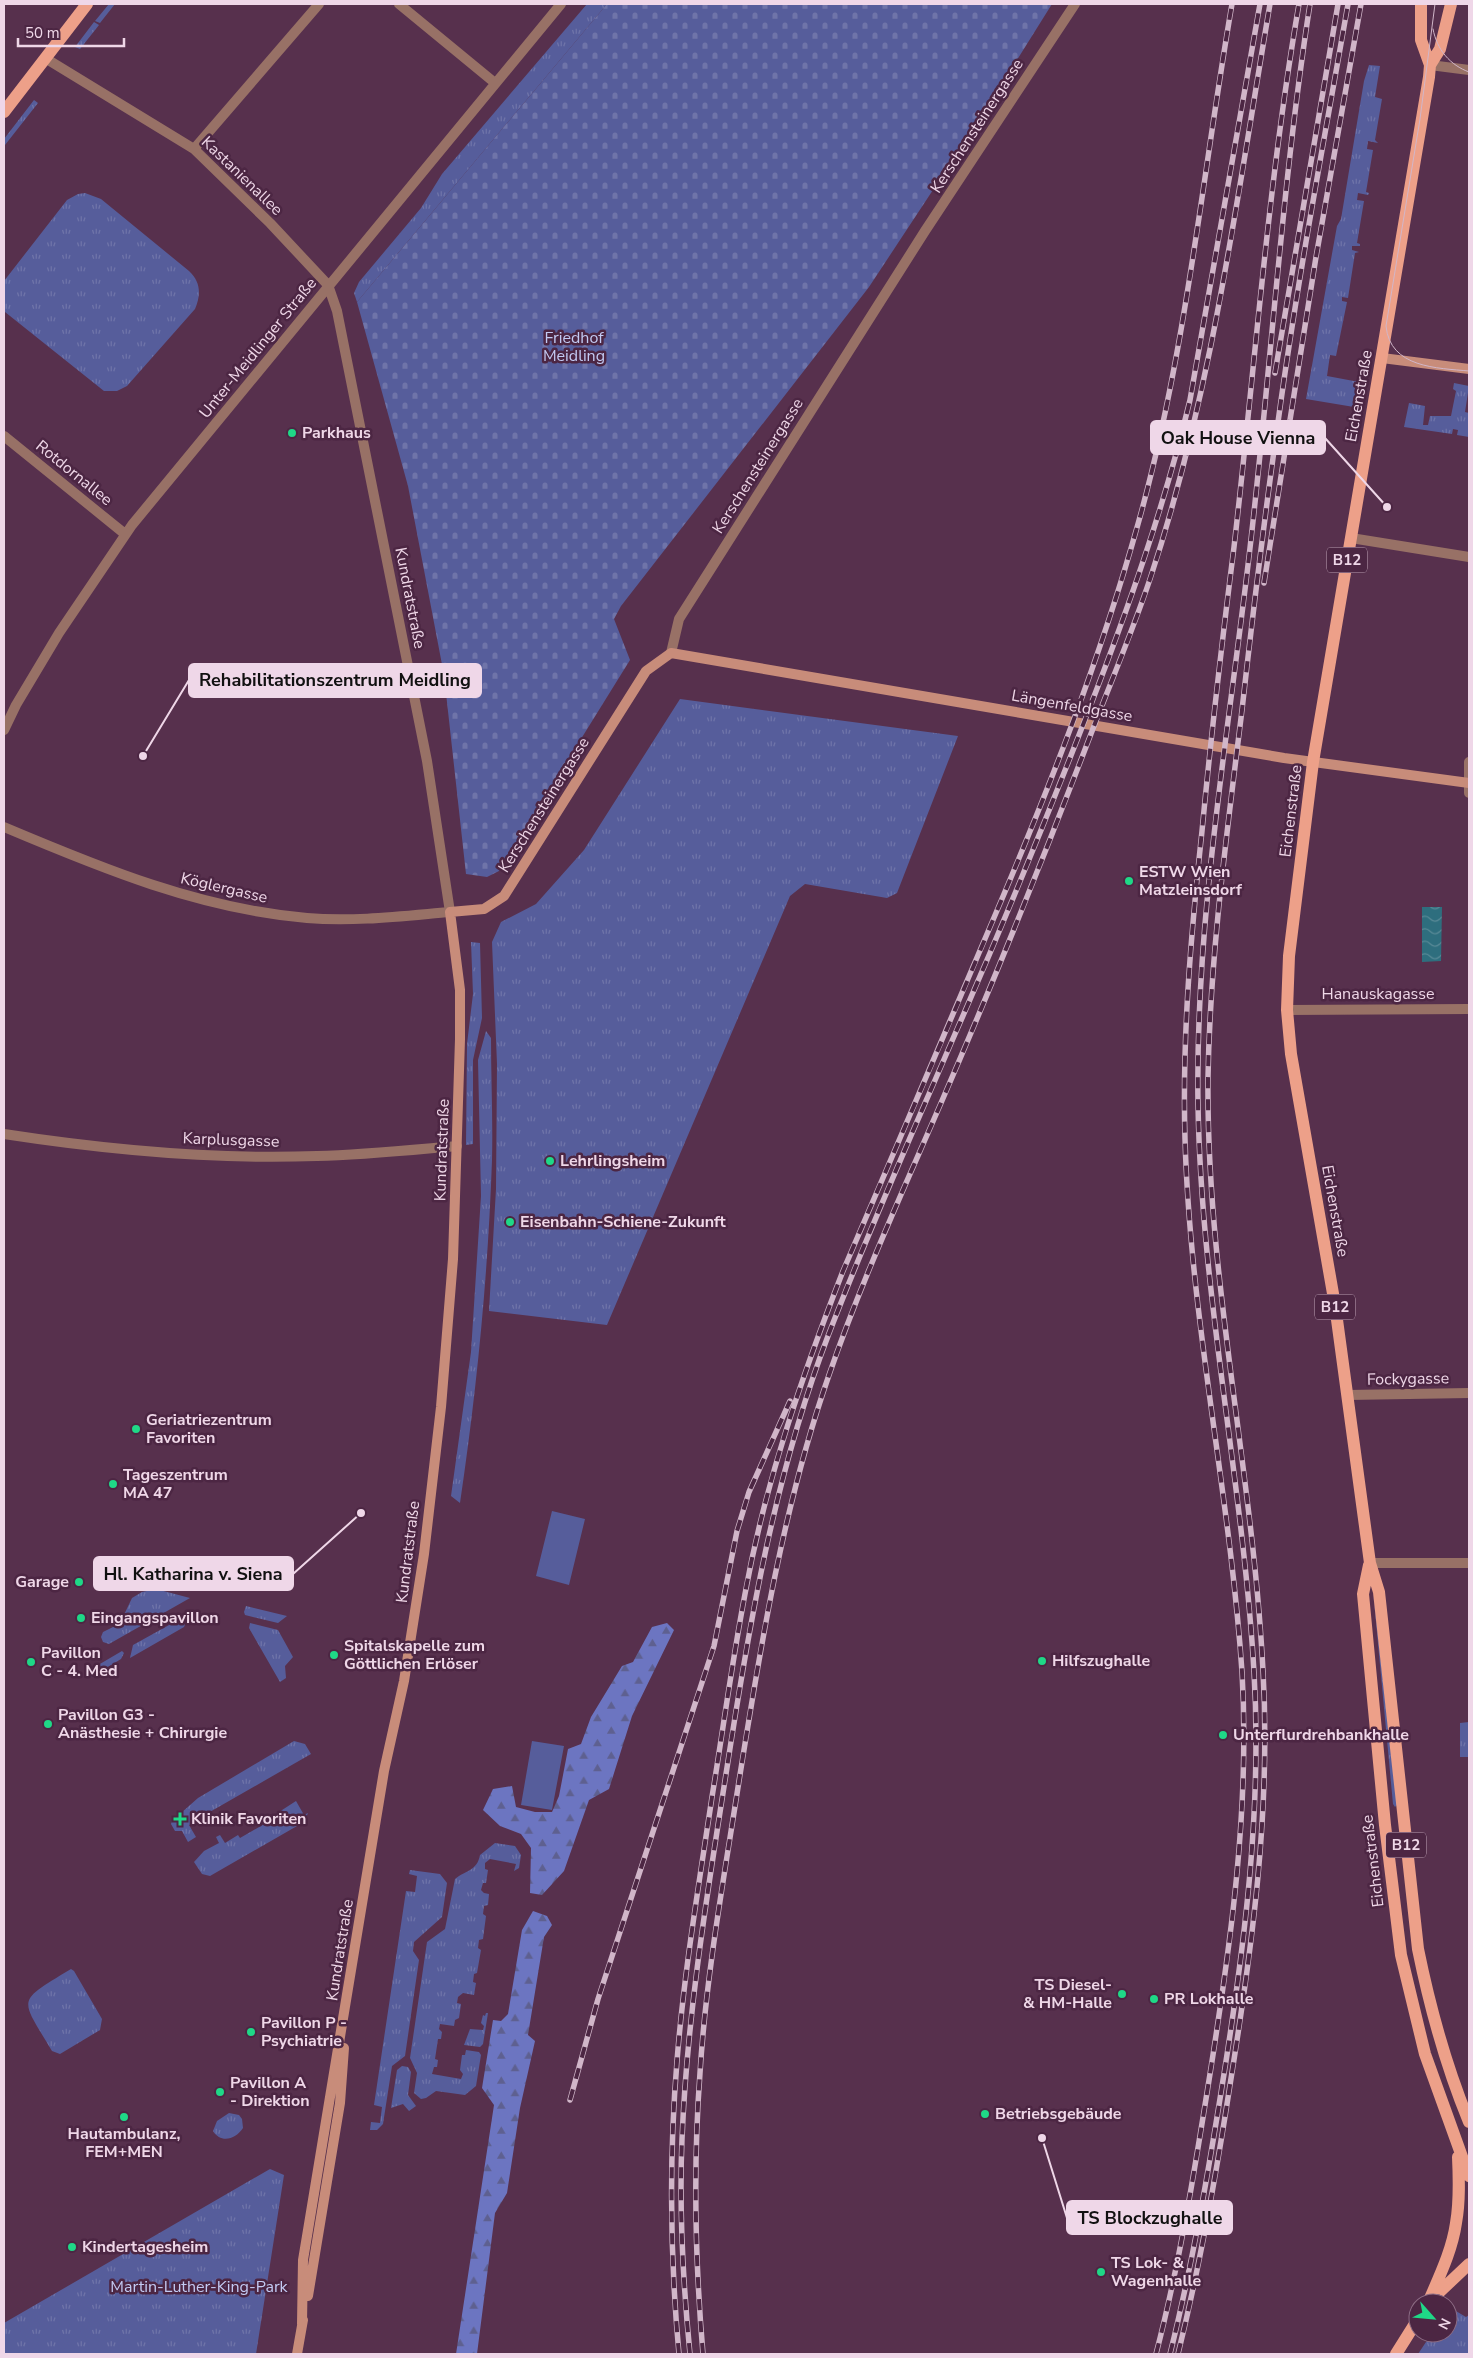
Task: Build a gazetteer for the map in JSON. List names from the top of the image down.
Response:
{
  "streets": {
    "main road": ["Eichenstraße", "B12"],
    "street": [
      "Kerschensteinergasse",
      "Kastanienallee",
      "Unter-Meidlinger Straße",
      "Rotdornallee",
      "Kundratstraße",
      "Längenfeldgasse",
      "Köglergasse",
      "Hanauskagasse",
      "Karplusgasse",
      "Fockygasse"
    ]
  },
  "crossings": [
    ["Kerschensteinergasse", "Kundratstraße"],
    ["Kerschensteinergasse", "Längenfeldgasse"],
    ["Kerschensteinergasse", "Köglergasse"],
    ["Kastanienallee", "Unter-Meidlinger Straße"],
    ["Kastanienallee", "Kundratstraße"],
    ["Unter-Meidlinger Straße", "Rotdornallee"],
    ["Unter-Meidlinger Straße", "Kundratstraße"],
    ["Eichenstraße", "Längenfeldgasse"],
    ["Eichenstraße", "Hanauskagasse"],
    ["Eichenstraße", "Fockygasse"],
    ["Kundratstraße", "Köglergasse"],
    ["Kundratstraße", "Karplusgasse"]
  ],
  "parks": ["Friedhof Meidling", "Martin-Luther-King-Park"],
  "places": {
    "other": [
      "Parkhaus",
      "Oak House Vienna",
      "Rehabilitationszentrum Meidling",
      "ESTW Wien Matzleinsdorf",
      "Lehrlingsheim",
      "Eisenbahn-Schiene-Zukunft",
      "Geriatriezentrum Favoriten",
      "Tageszentrum MA 47",
      "Hl. Katharina v. Siena",
      "Garage",
      "Eingangspavillon",
      "Spitalskapelle zum Göttlichen Erlöser",
      "Hilfszughalle",
      "Pavillon C - 4. Med",
      "Pavillon G3 - Anästhesie + Chirurgie",
      "Unterflurdrehbankhalle",
      "TS Diesel- & HM-Halle",
      "PR Lokhalle",
      "Pavillon P - Psychiatrie",
      "Pavillon A - Direktion",
      "Betriebsgebäude",
      "Hautambulanz, FEM+MEN",
      "TS Blockzughalle",
      "Kindertagesheim",
      "TS Lok- & Wagenhalle"
    ],
    "health": ["Klinik Favoriten"]
  },
  "scale_bar": "50 m",
  "north": "bottom right"
}
